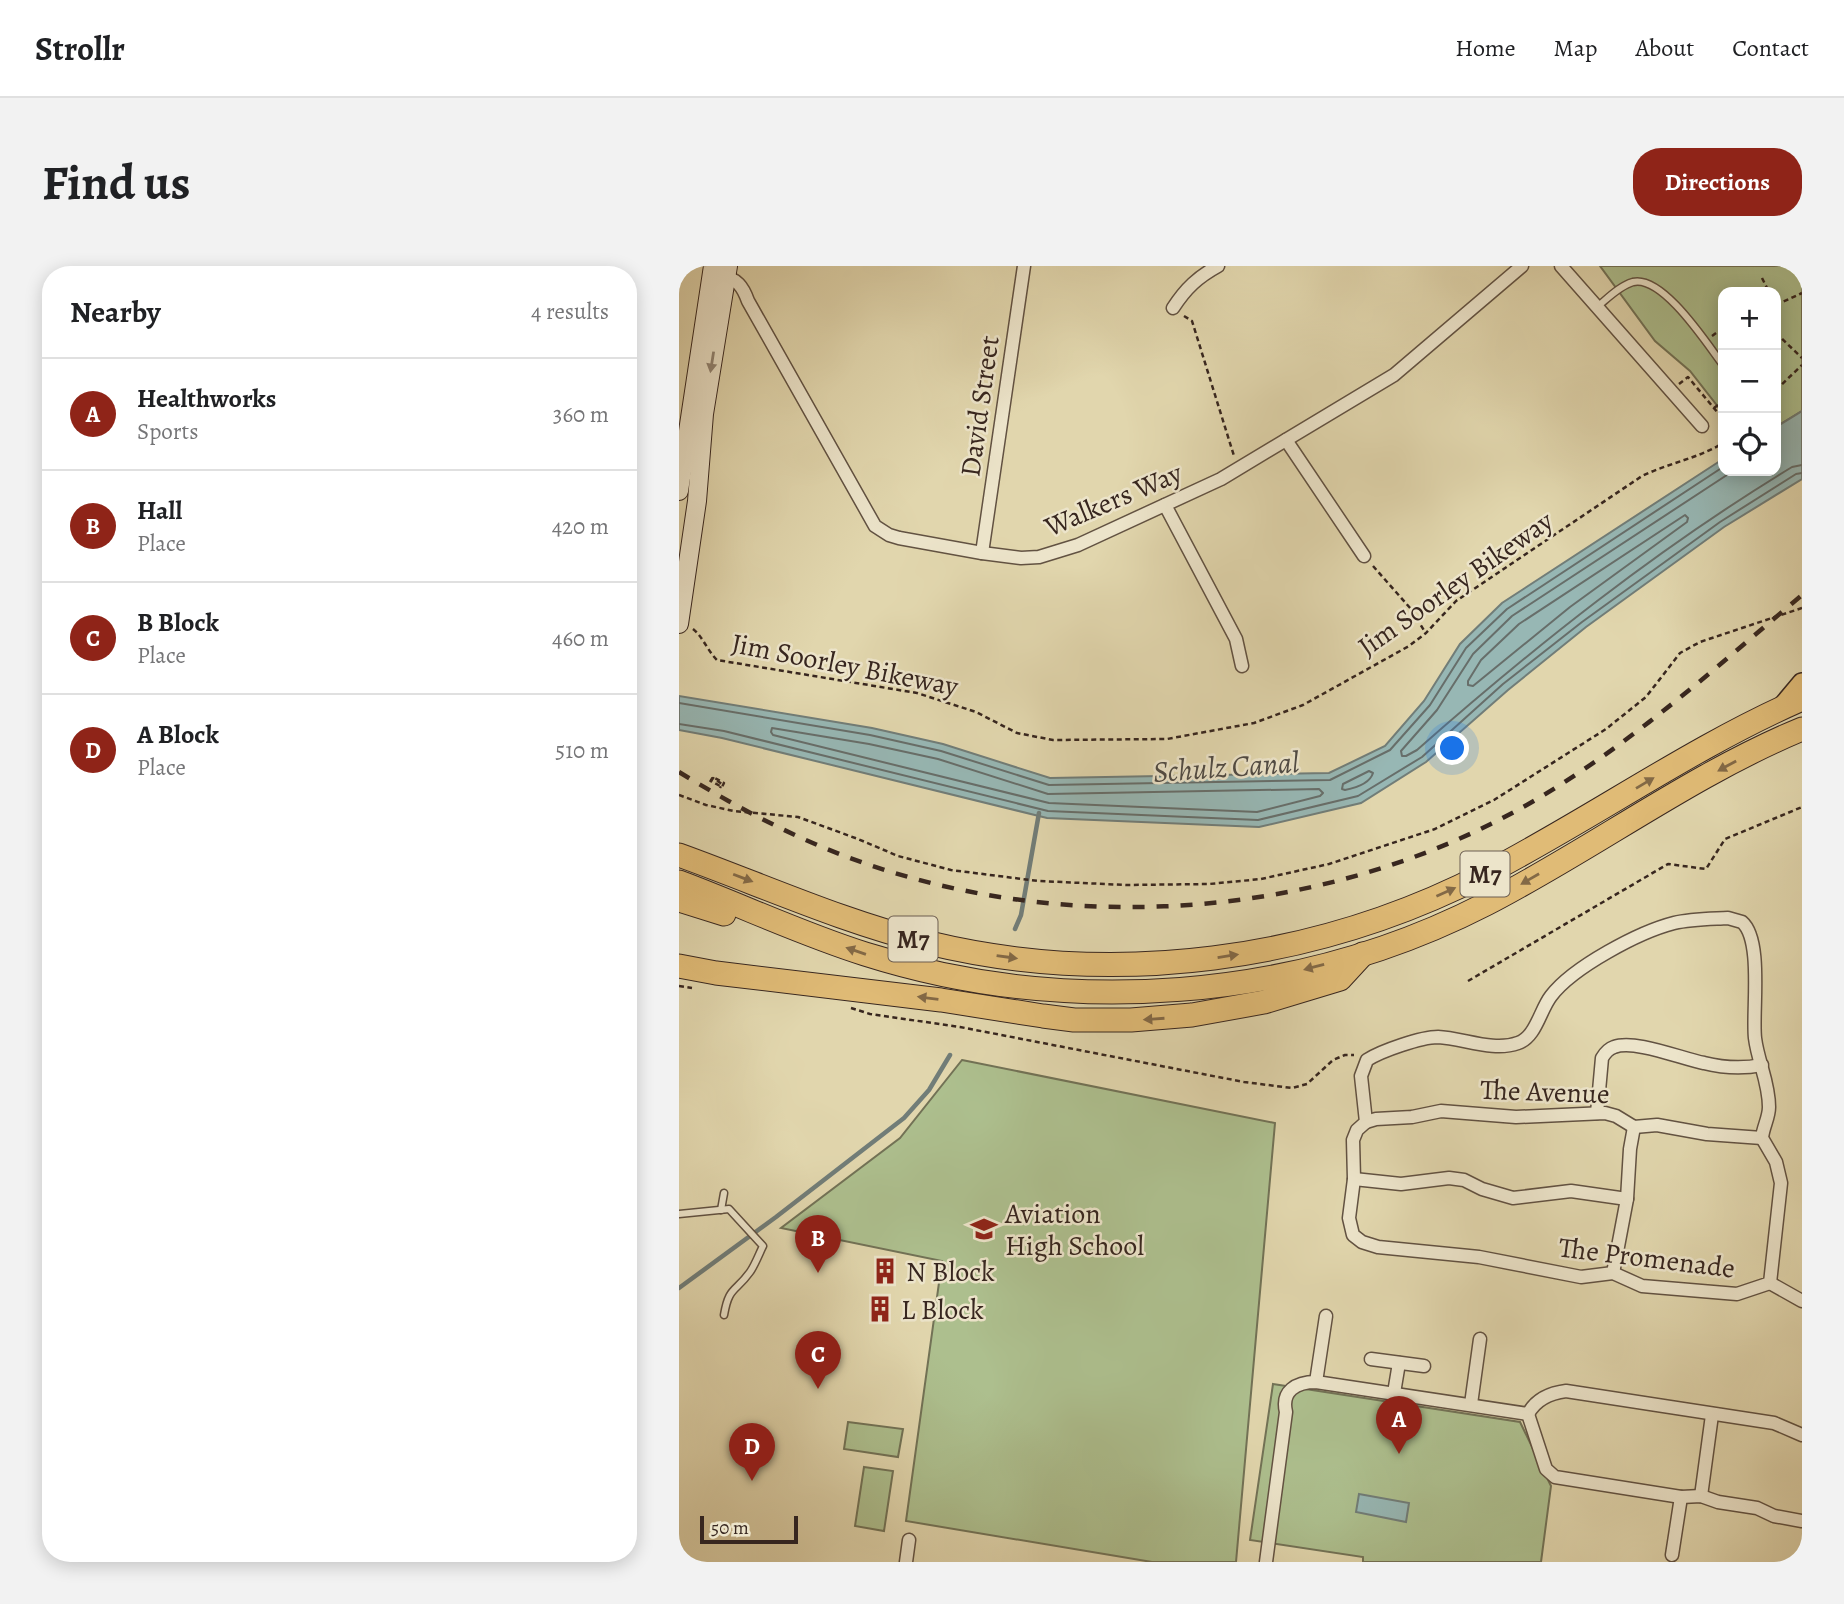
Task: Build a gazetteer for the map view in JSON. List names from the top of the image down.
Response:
{
  "streets": {
    "highway": ["M7"],
    "street": [
      "David Street",
      "Walkers Way",
      "The Avenue",
      "The Promenade"
    ],
    "path": ["Jim Soorley Bikeway"]
  },
  "crossings": [
    ["David Street", "Walkers Way"],
    ["The Avenue", "The Promenade"]
  ],
  "water": ["Schulz Canal"],
  "places": {
    "school or university": ["Aviation High School"],
    "building": ["N Block", "L Block"]
  },
  "scale_bar": "50 m",
  "page": {
    "header": "Strollr",
    "nav": [
      "Home",
      "Map",
      "About",
      "Contact"
    ],
    "buttons": "Directions",
    "title": "Find us",
    "heading": ["Nearby", "4 results"],
    "map_buttons": ["+", "−"],
    "list": [
      {
        "mark": "A",
        "name": "Healthworks",
        "note": "Sports",
        "value": "360 m"
      },
      {
        "mark": "B",
        "name": "Hall",
        "note": "Place",
        "value": "420 m"
      },
      {
        "mark": "C",
        "name": "B Block",
        "note": "Place",
        "value": "460 m"
      },
      {
        "mark": "D",
        "name": "A Block",
        "note": "Place",
        "value": "510 m"
      }
    ],
    "pins": [
      "B",
      "C",
      "A",
      "D"
    ],
    "scale": "50 m"
  }
}
